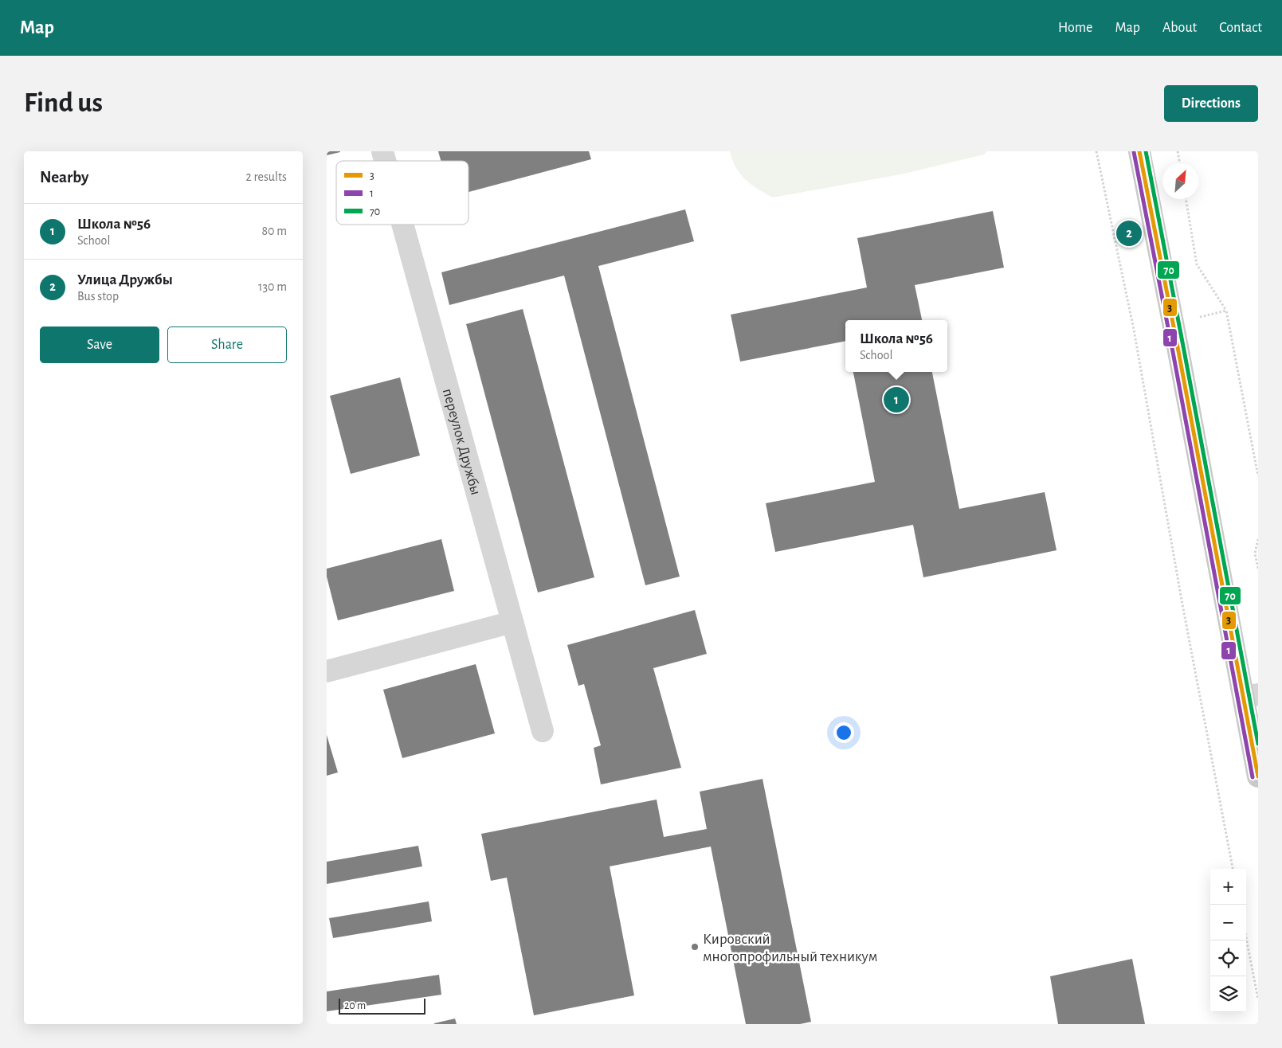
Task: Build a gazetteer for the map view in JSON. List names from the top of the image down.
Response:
{
  "streets": {
    "street": ["переулок Дружбы"]
  },
  "places": ["Кировский многопрофильный техникум"],
  "lines": ["transit line 3", "transit line 70", "transit line 1"],
  "legend": ["3", "1", "70"],
  "scale_bar": "20 m",
  "north": "top right",
  "page": {
    "header": "Map",
    "nav": [
      "Home",
      "Map",
      "About",
      "Contact"
    ],
    "buttons": [
      "Directions",
      ["Save", "Share"]
    ],
    "title": "Find us",
    "heading": ["Nearby", "2 results"],
    "list": [
      {
        "mark": "1",
        "name": "Школа №56",
        "note": "School",
        "value": "80 m"
      },
      {
        "mark": "2",
        "name": "Улица Дружбы",
        "note": "Bus stop",
        "value": "130 m"
      }
    ],
    "pins": ["2", "1"],
    "popup": ["Школа №56", "School"],
    "map_buttons": ["+", "−"],
    "scale": "20 m"
  }
}
